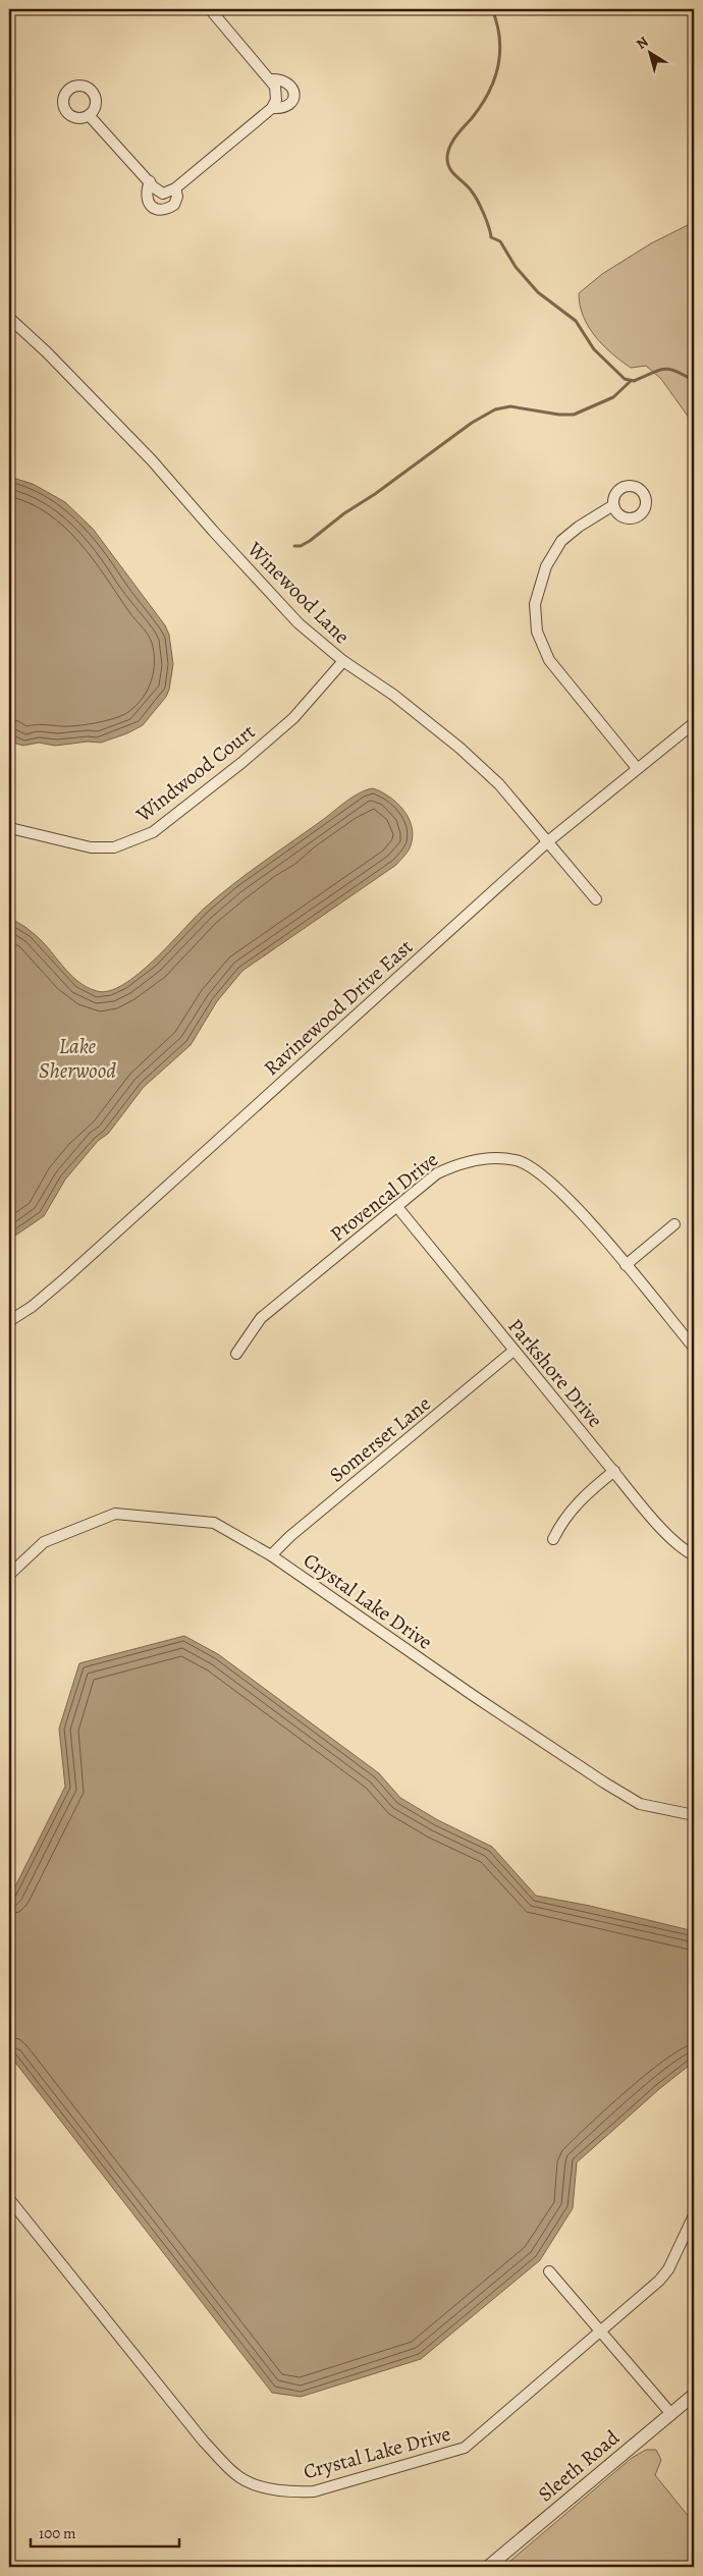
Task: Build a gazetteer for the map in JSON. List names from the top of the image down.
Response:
{
  "streets": {
    "street": [
      "Winewood Lane",
      "Windwood Court",
      "Ravinewood Drive East",
      "Provencal Drive",
      "Parkshore Drive",
      "Somerset Lane",
      "Crystal Lake Drive",
      "Sleeth Road"
    ]
  },
  "crossings": [
    ["Winewood Lane", "Windwood Court"],
    ["Winewood Lane", "Ravinewood Drive East"],
    ["Provencal Drive", "Parkshore Drive"],
    ["Parkshore Drive", "Somerset Lane"],
    ["Somerset Lane", "Crystal Lake Drive"]
  ],
  "water": ["Lake Sherwood"],
  "scale_bar": "100 m",
  "north": "top left"
}
